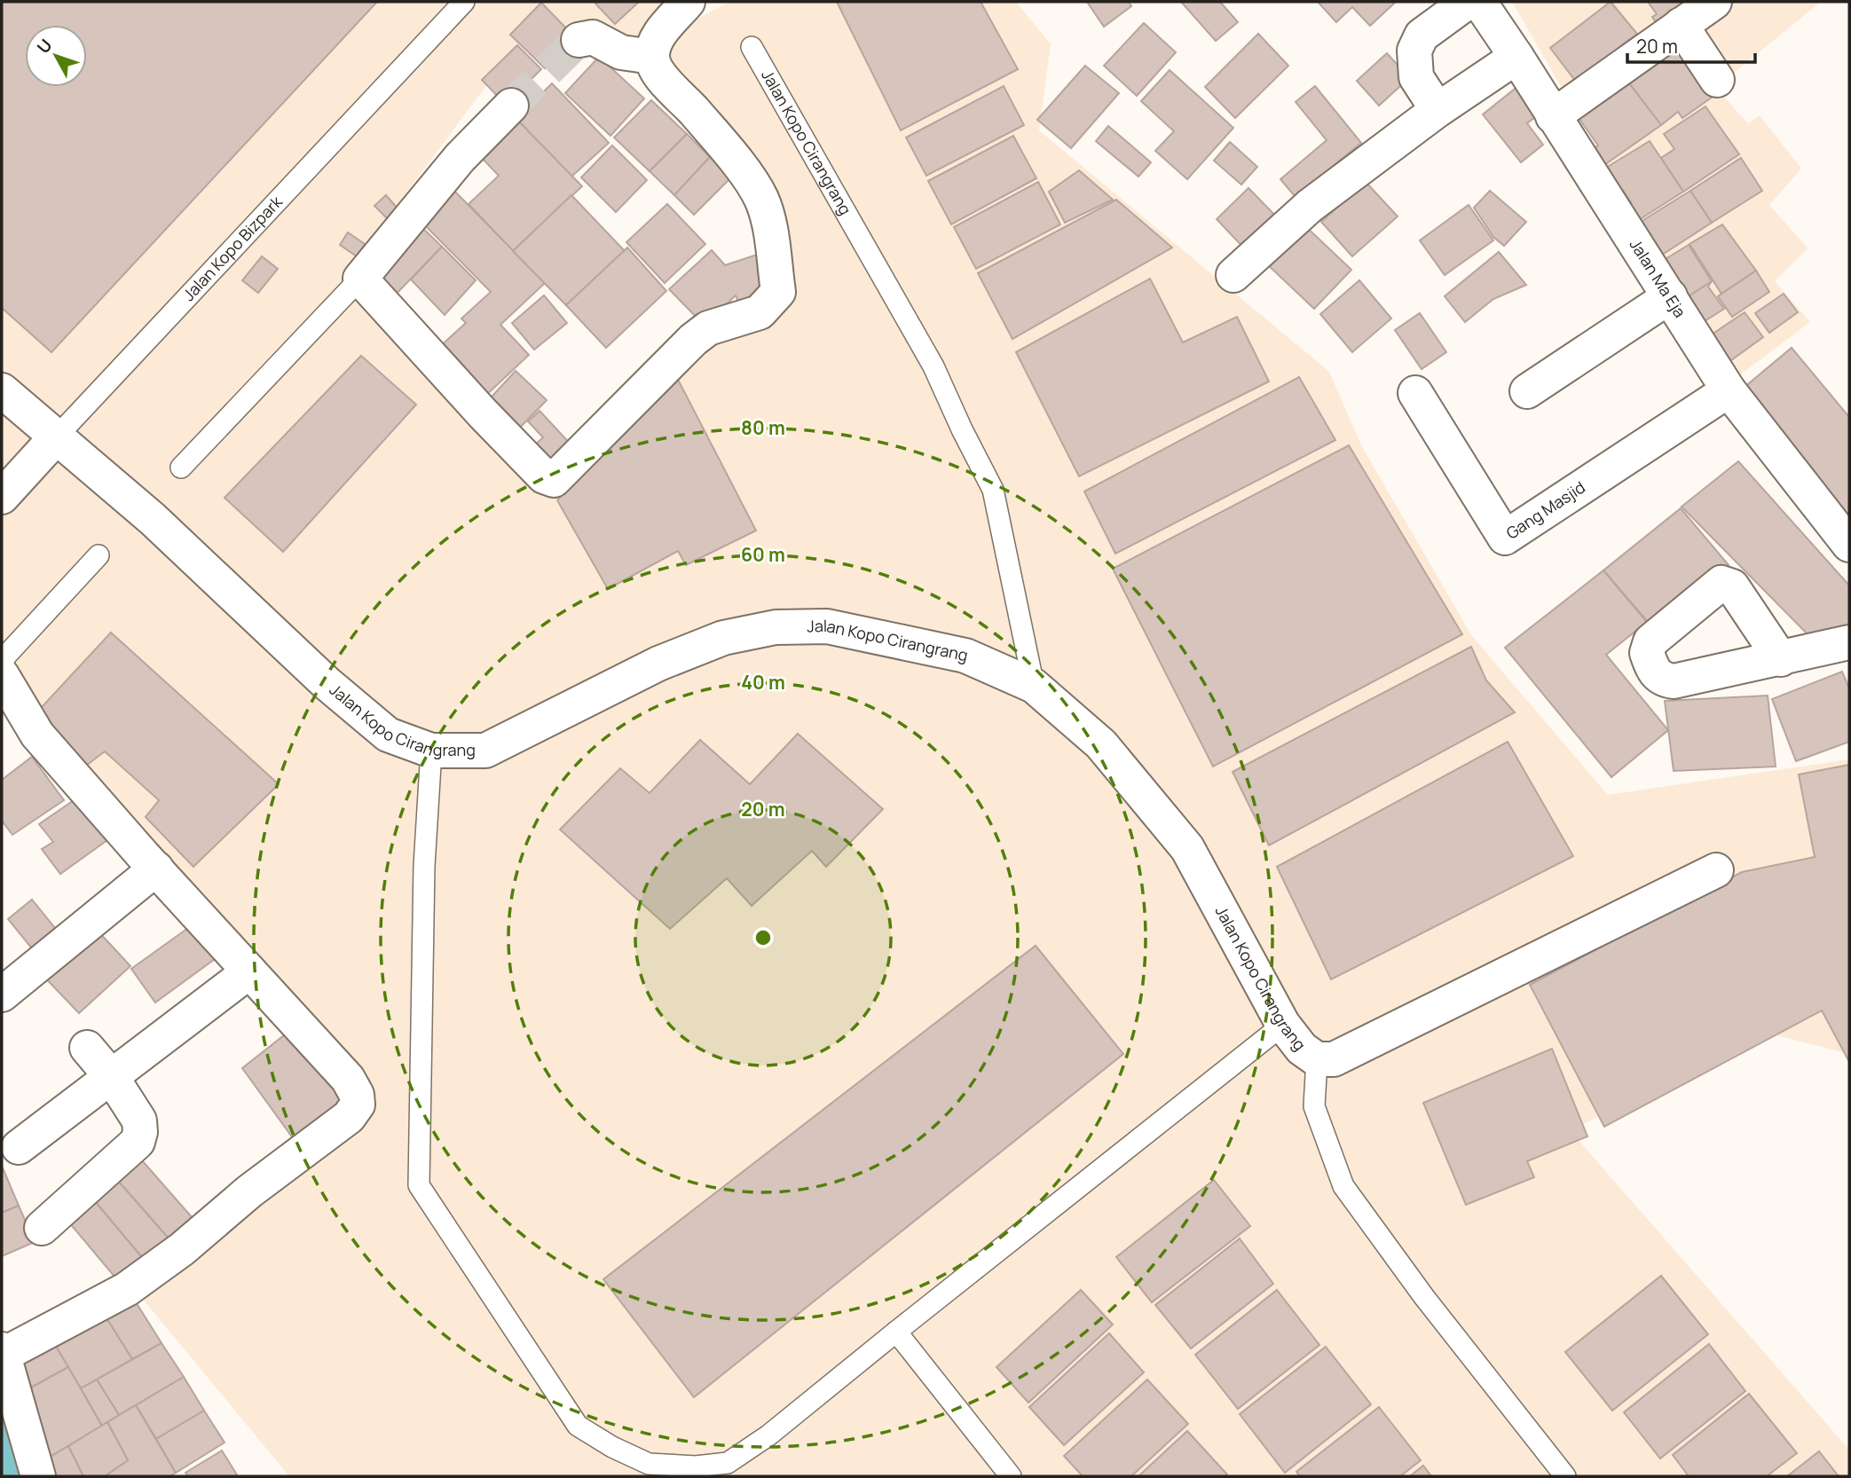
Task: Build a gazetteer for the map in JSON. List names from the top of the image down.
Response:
{
  "streets": {
    "street": [
      "Jalan Kopo Cirangrang",
      "Jalan Kopo Bizpark",
      "Jalan Ma Eja",
      "Gang Masjid"
    ]
  },
  "crossings": [
    ["Jalan Kopo Cirangrang", "Jalan Kopo Bizpark"],
    ["Jalan Ma Eja", "Gang Masjid"]
  ],
  "scale_bar": "20 m",
  "north": "top left",
  "rings": [
    "80 m",
    "60 m",
    "40 m",
    "20 m"
  ]
}
